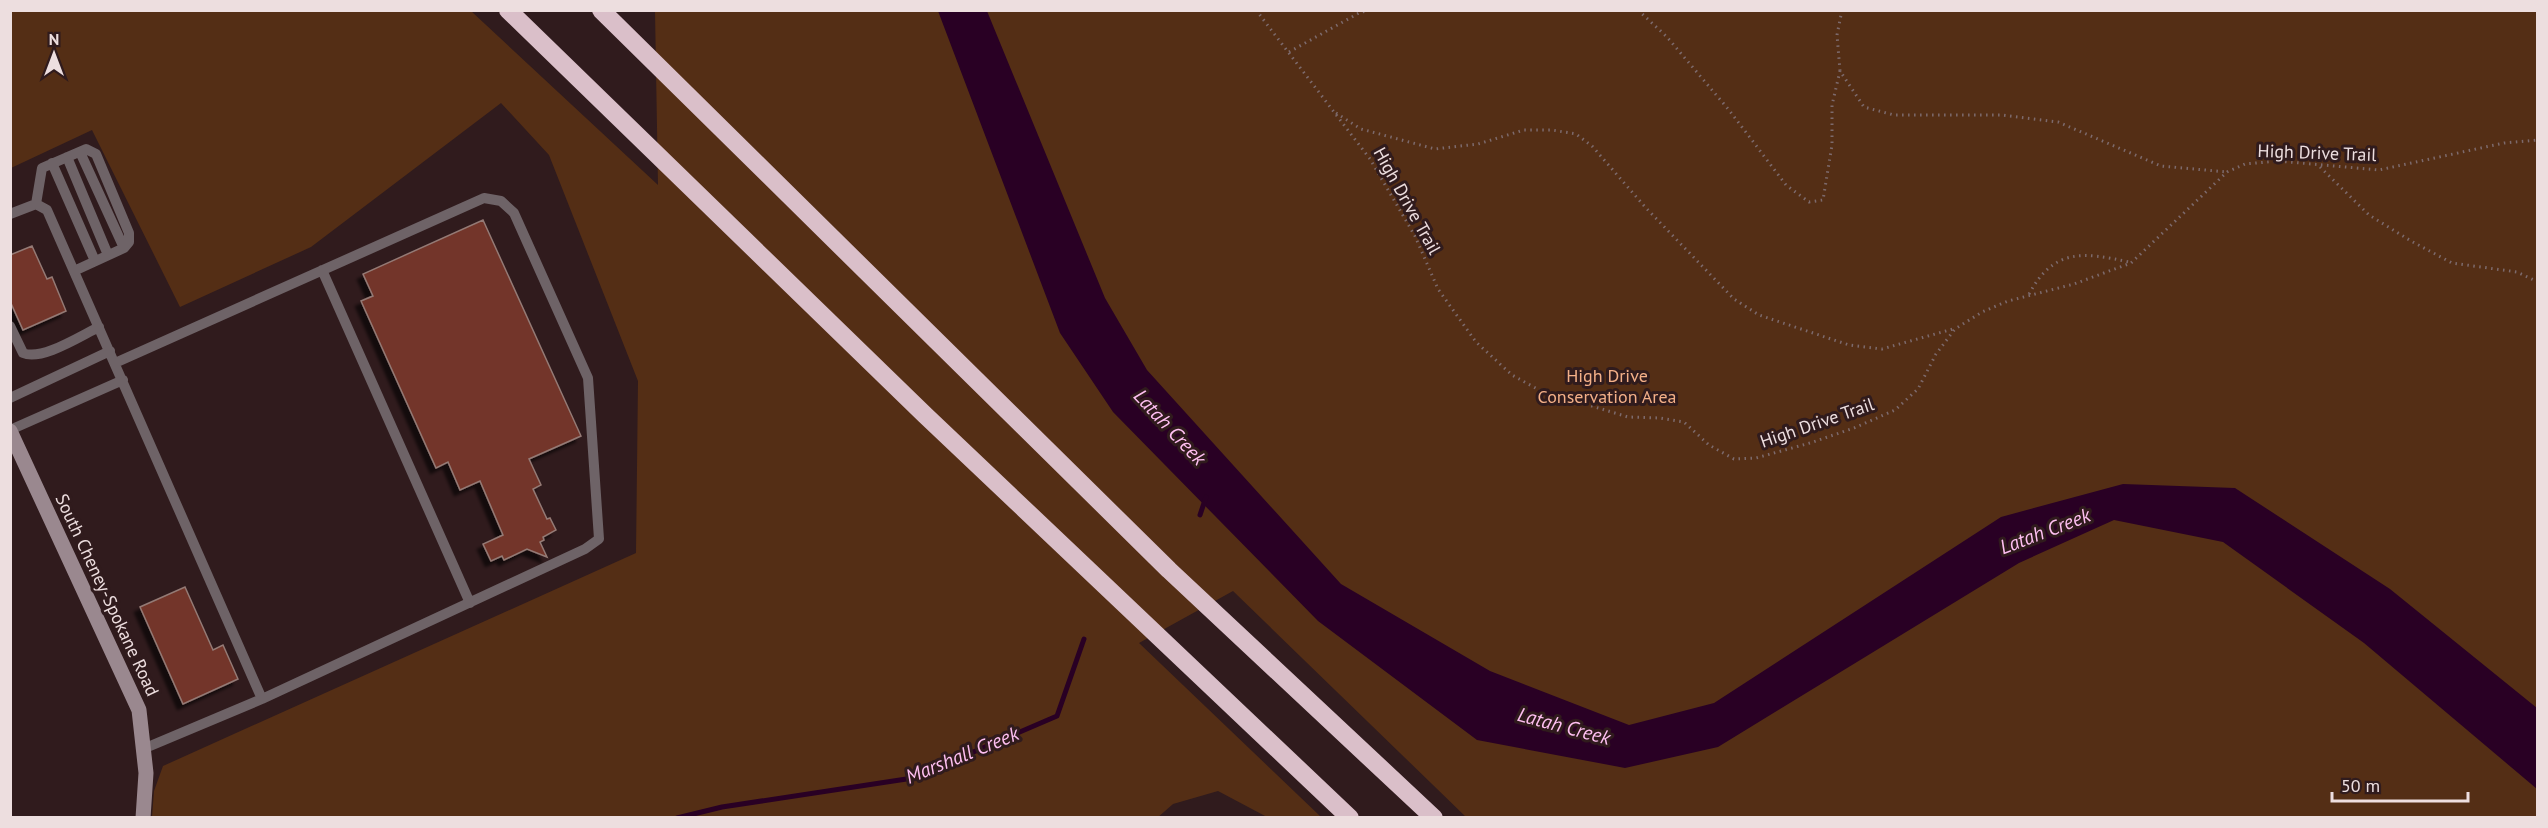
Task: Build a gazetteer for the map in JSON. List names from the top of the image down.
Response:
{
  "streets": {
    "main road": ["South Cheney-Spokane Road"],
    "path": ["High Drive Trail"]
  },
  "water": ["Latah Creek", "Marshall Creek"],
  "parks": ["High Drive Conservation Area"],
  "scale_bar": "50 m",
  "north": "top"
}
